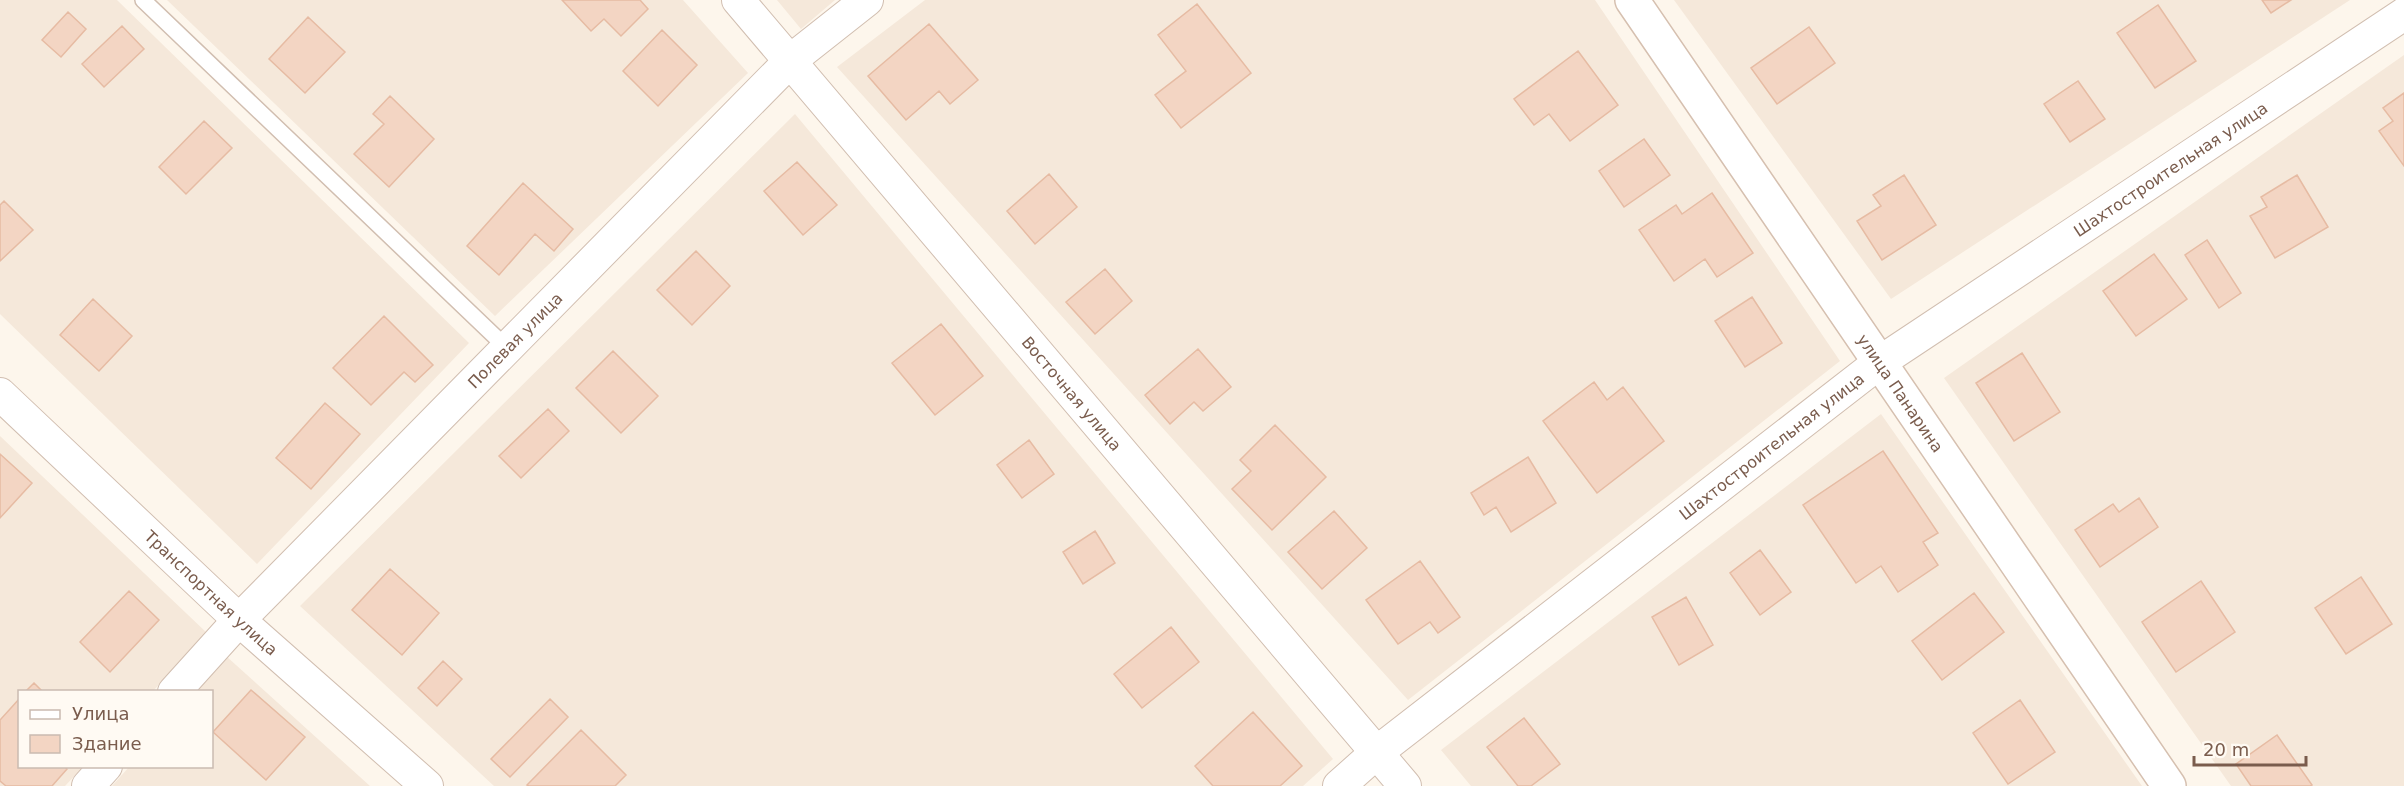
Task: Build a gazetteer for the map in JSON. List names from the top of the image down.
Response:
{
  "streets": {
    "street": [
      "Шахтостроительная улица",
      "Полевая улица",
      "Восточная улица",
      "улица Панарина",
      "Транспортная улица"
    ]
  },
  "crossings": [
    ["Шахтостроительная улица", "Восточная улица"],
    ["Шахтостроительная улица", "улица Панарина"],
    ["Полевая улица", "Восточная улица"],
    ["Полевая улица", "Транспортная улица"]
  ],
  "legend": ["Улица", "Здание"],
  "scale_bar": "20 m"
}
